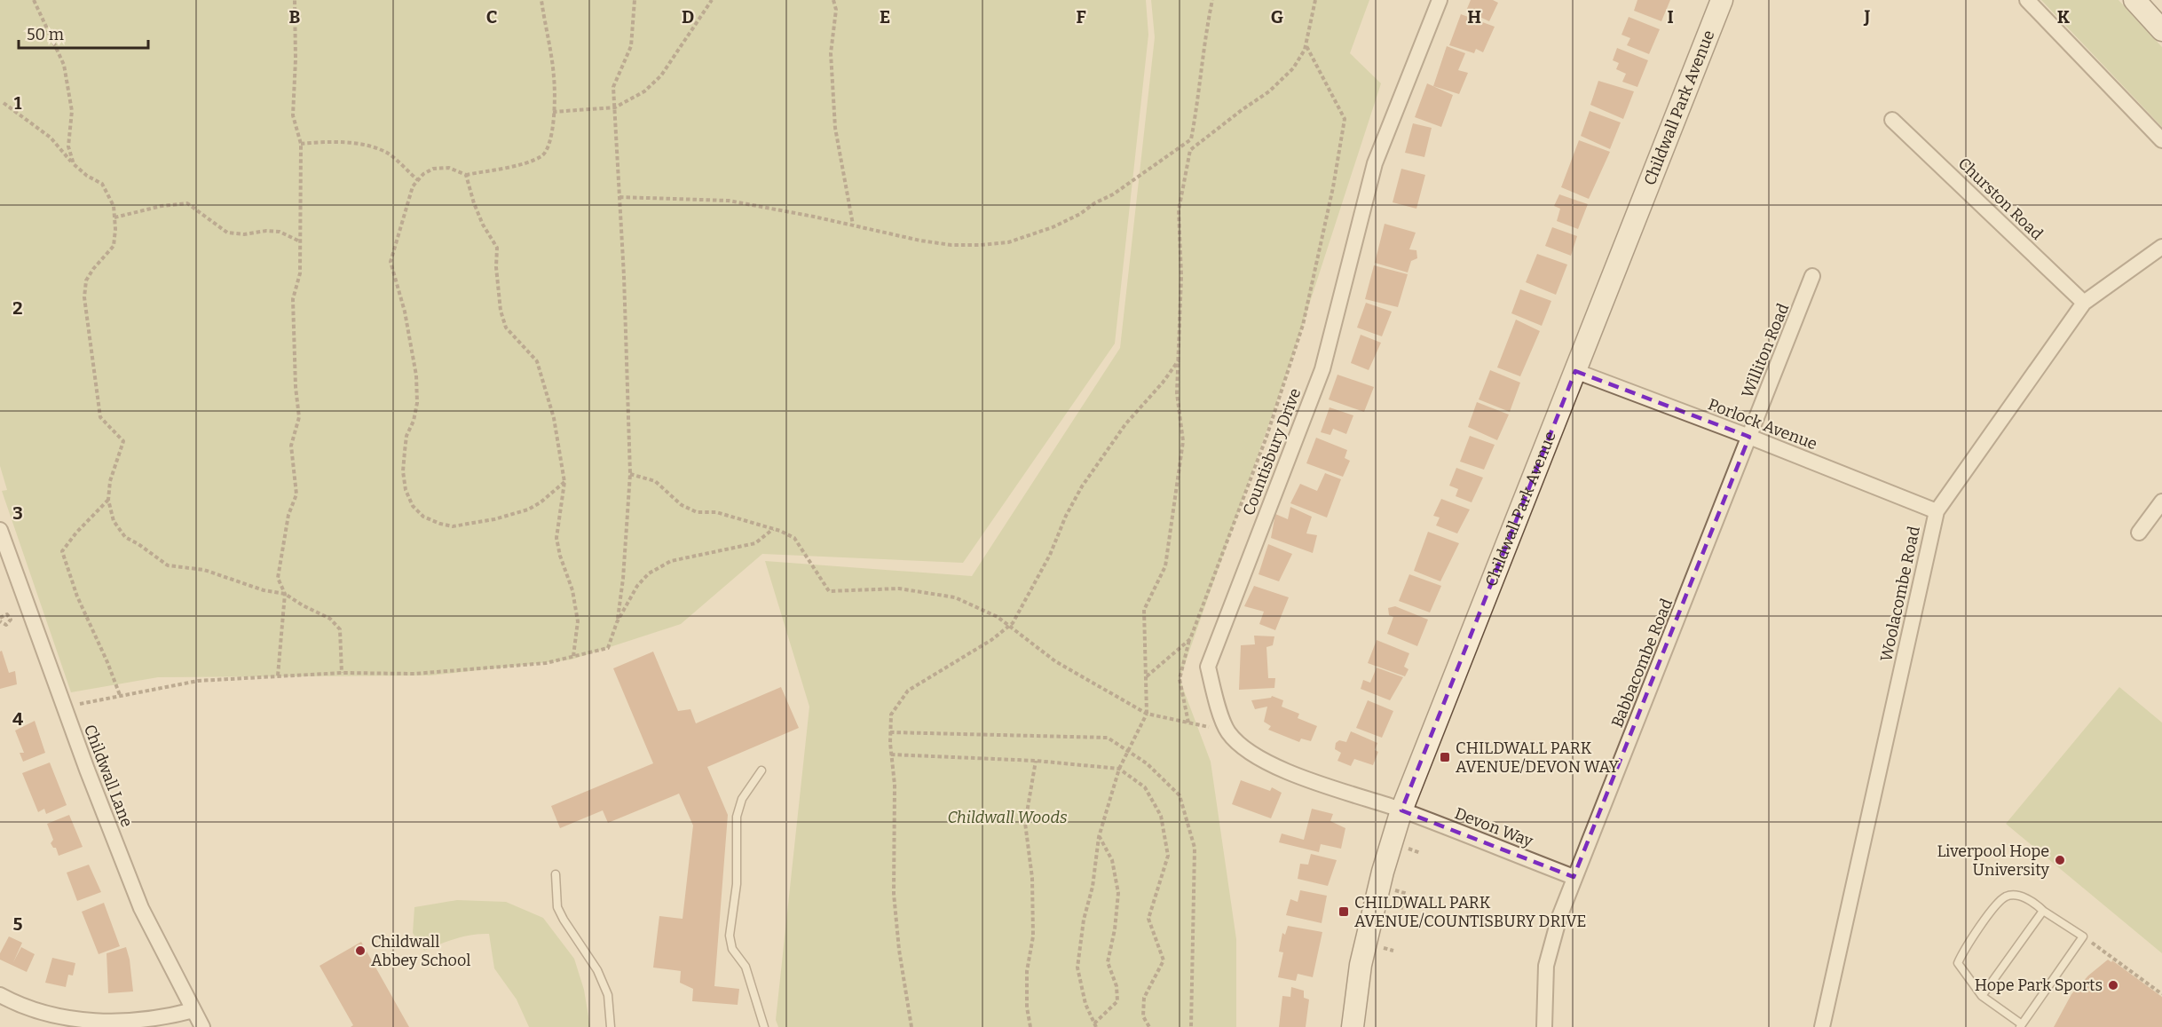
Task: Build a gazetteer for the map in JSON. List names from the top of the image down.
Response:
{
  "streets": {
    "street": [
      "Childwall Park Avenue",
      "Churston Road",
      "Williton Road",
      "Porlock Avenue",
      "Countisbury Drive",
      "Woolacombe Road",
      "Babbacombe Road",
      "Childwall Lane",
      "Devon Way"
    ]
  },
  "crossings": [
    ["Childwall Park Avenue", "Porlock Avenue"],
    ["Childwall Park Avenue", "Countisbury Drive"],
    ["Childwall Park Avenue", "Devon Way"],
    ["Churston Road", "Woolacombe Road"],
    ["Williton Road", "Porlock Avenue"],
    ["Williton Road", "Babbacombe Road"],
    ["Porlock Avenue", "Woolacombe Road"],
    ["Porlock Avenue", "Babbacombe Road"],
    ["Countisbury Drive", "Devon Way"],
    ["Babbacombe Road", "Devon Way"]
  ],
  "parks": ["Childwall Woods"],
  "places": {
    "transit": ["CHILDWALL PARK AVENUE/DEVON WAY", "CHILDWALL PARK AVENUE/COUNTISBURY DRIVE"],
    "other": ["Liverpool Hope University", "Childwall Abbey School", "Hope Park Sports"]
  },
  "scale_bar": "50 m",
  "grid": {
    "columns": [
      "B",
      "C",
      "D",
      "E",
      "F",
      "G",
      "H",
      "I",
      "J",
      "K"
    ],
    "rows": [
      "1",
      "2",
      "3",
      "4",
      "5"
    ]
  }
}
